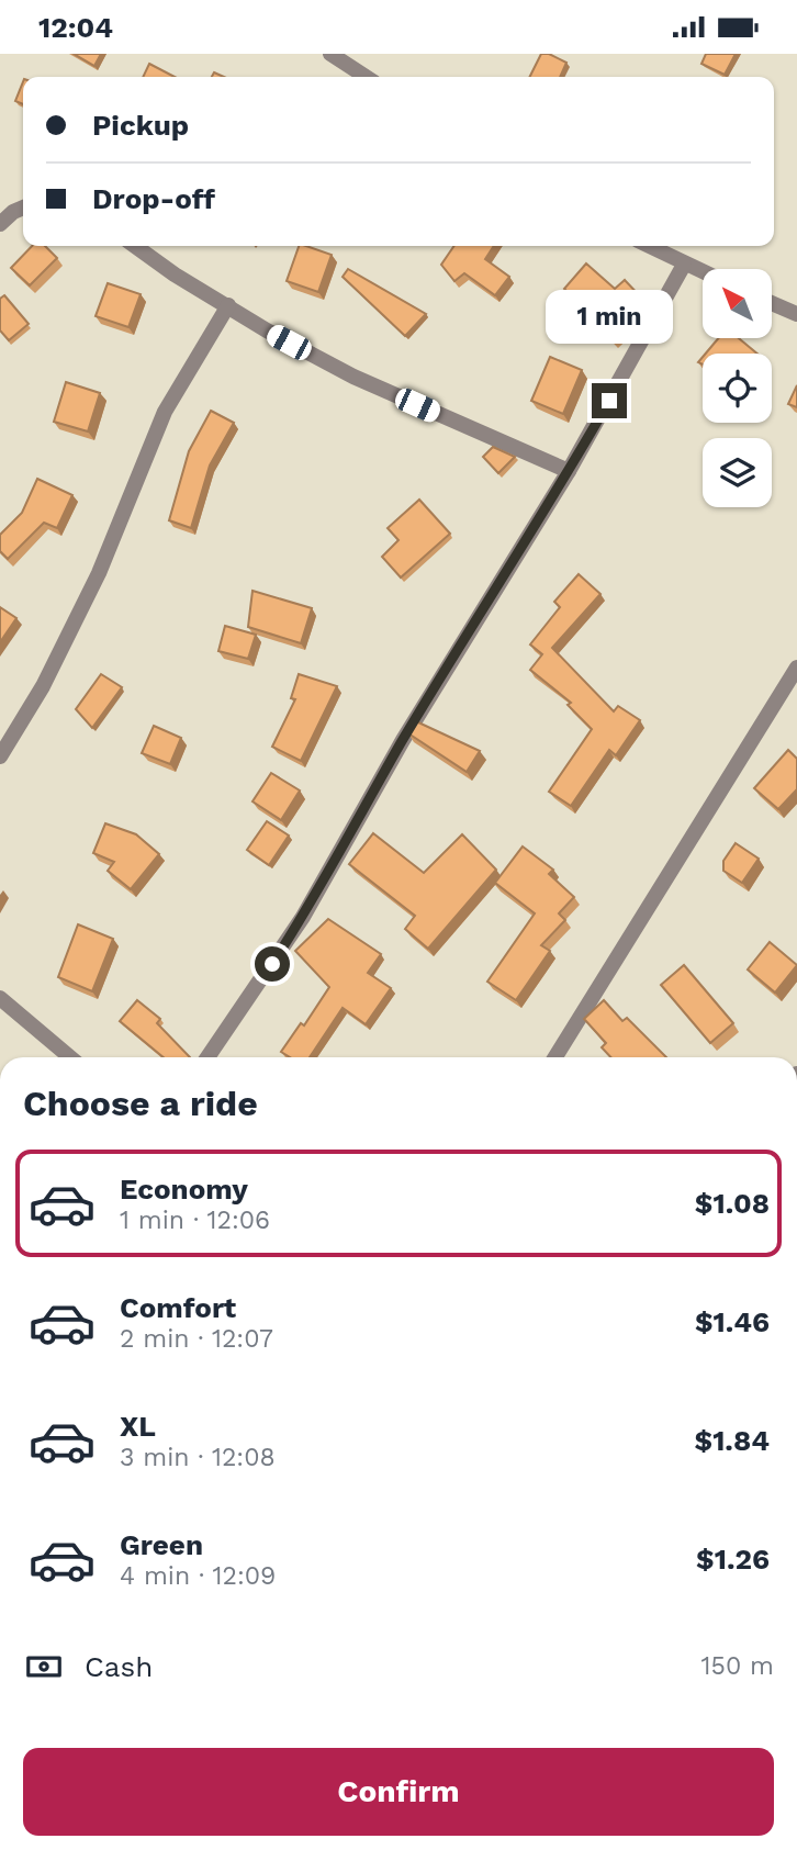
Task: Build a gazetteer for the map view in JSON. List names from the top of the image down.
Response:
{
  "north": "top left",
  "page": {
    "status": "12:04",
    "banner": ["Pickup", "Drop-off"],
    "bubble": "1 min",
    "heading": "Choose a ride",
    "list": [
      {
        "name": "Economy",
        "note": "1 min · 12:06",
        "value": "$1.08"
      },
      {
        "name": "Comfort",
        "note": "2 min · 12:07",
        "value": "$1.46"
      },
      {
        "name": "XL",
        "note": "3 min · 12:08",
        "value": "$1.84"
      },
      {
        "name": "Green",
        "note": "4 min · 12:09",
        "value": "$1.26"
      }
    ],
    "pay": ["Cash", "150 m"],
    "buttons": "Confirm"
  }
}
